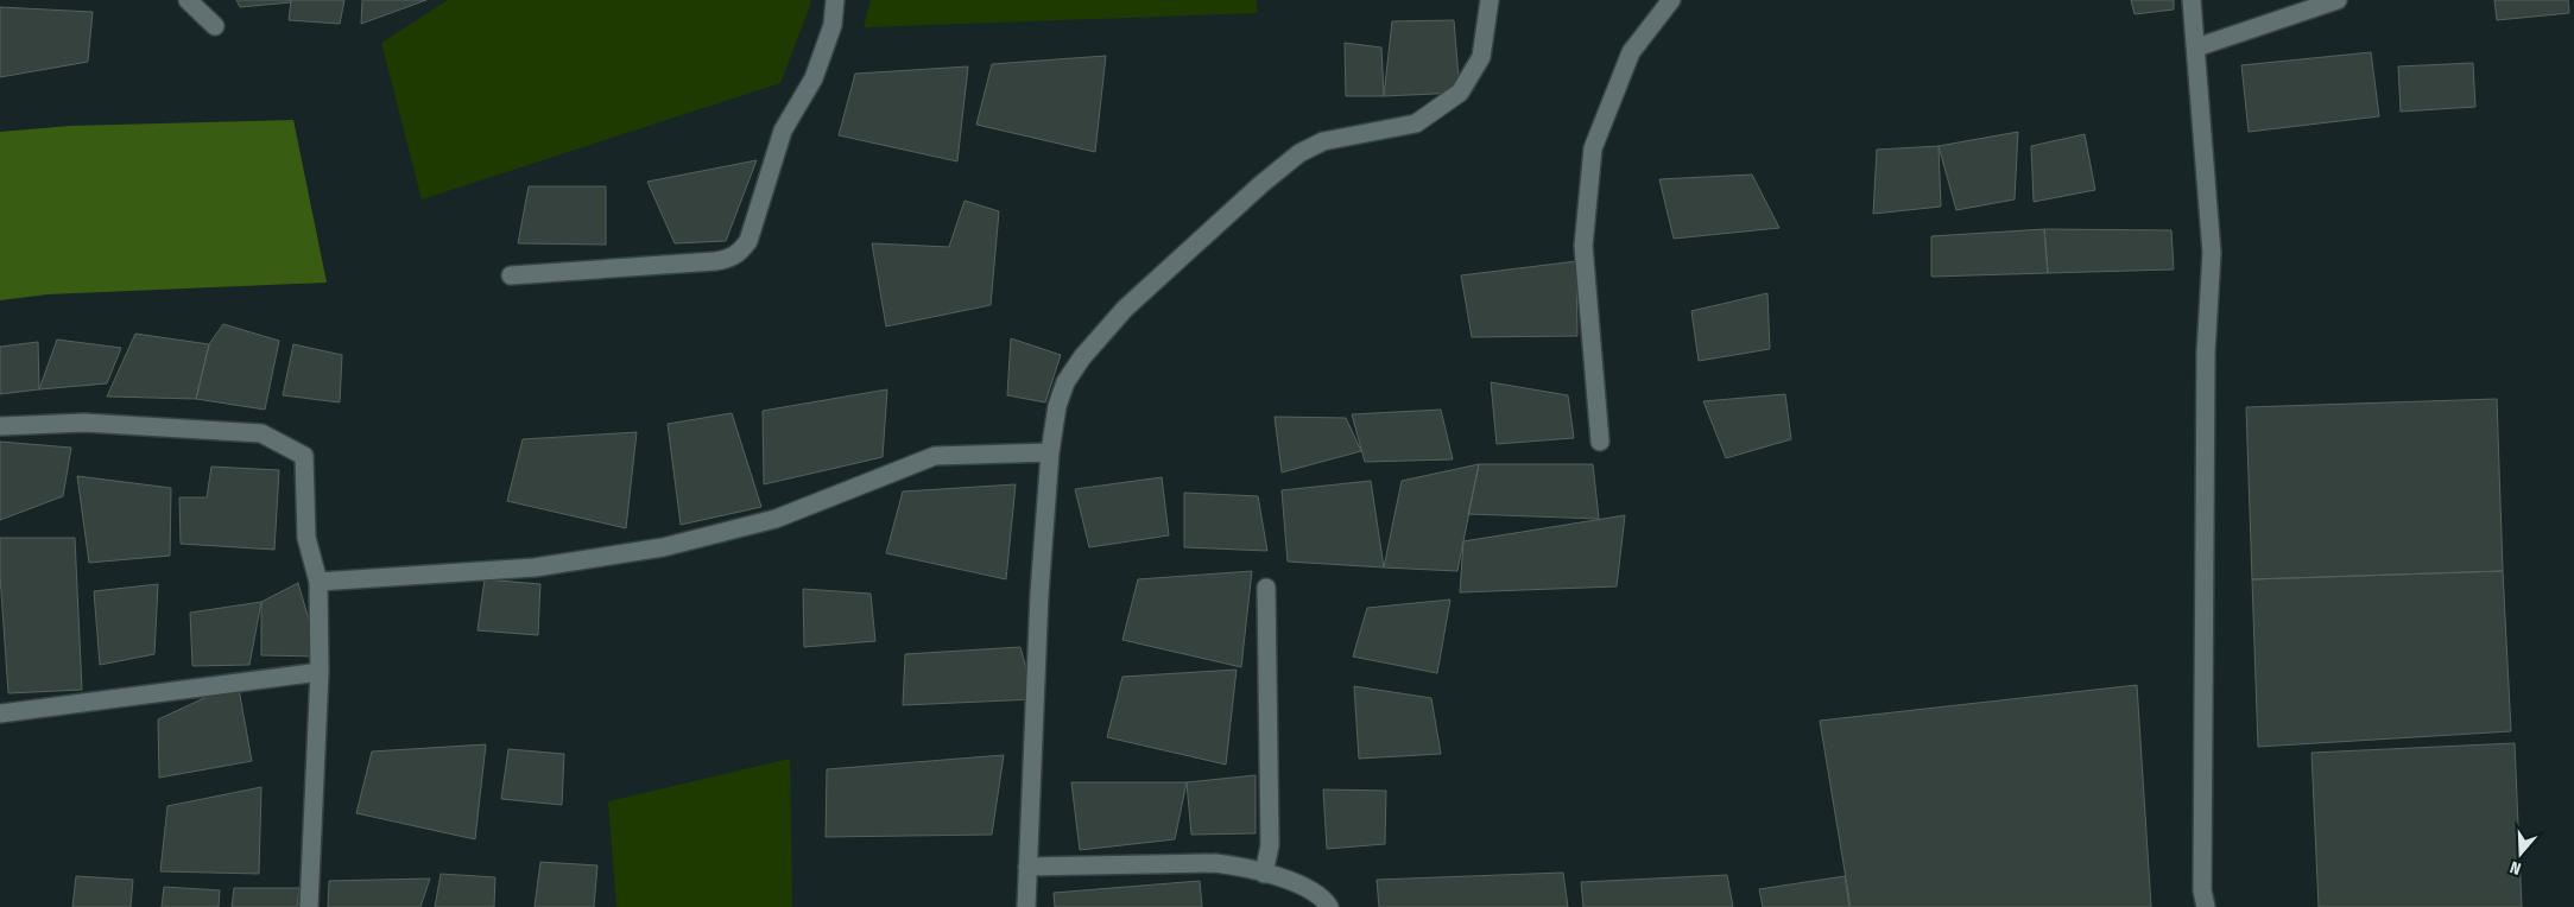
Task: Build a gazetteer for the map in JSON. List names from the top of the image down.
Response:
{
  "north": "bottom"
}
